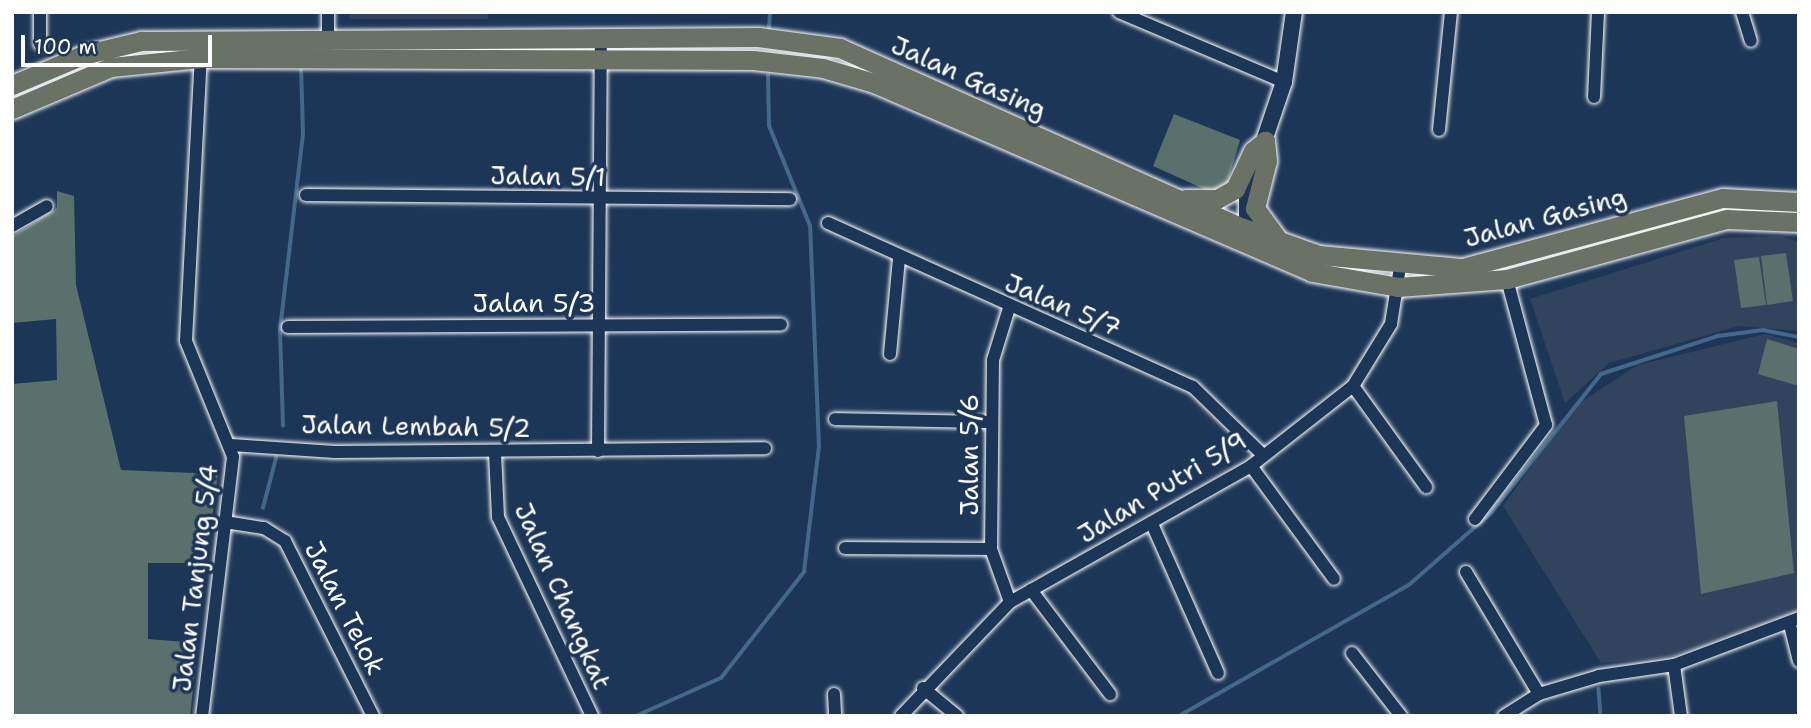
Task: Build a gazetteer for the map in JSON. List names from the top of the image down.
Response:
{
  "streets": {
    "main road": ["Jalan Gasing"],
    "street": [
      "Jalan 5/1",
      "Jalan 5/3",
      "Jalan 5/7",
      "Jalan Lembah 5/2",
      "Jalan 5/6",
      "Jalan Putri 5/9",
      "Jalan Tanjung 5/4",
      "Jalan Changkat",
      "Jalan Telok"
    ]
  },
  "crossings": [
    ["Jalan Gasing", "Jalan Putri 5/9"],
    ["Jalan 5/7", "Jalan 5/6"],
    ["Jalan 5/7", "Jalan Putri 5/9"],
    ["Jalan Lembah 5/2", "Jalan Tanjung 5/4"],
    ["Jalan Lembah 5/2", "Jalan Changkat"],
    ["Jalan 5/6", "Jalan Putri 5/9"],
    ["Jalan Tanjung 5/4", "Jalan Telok"]
  ],
  "scale_bar": "100 m"
}
